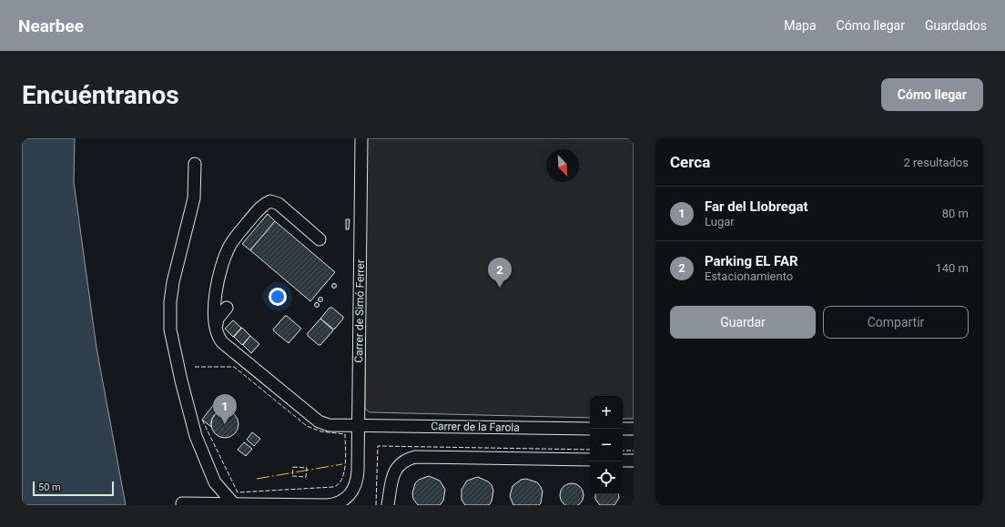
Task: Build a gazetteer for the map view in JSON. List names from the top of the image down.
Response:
{
  "streets": {
    "lane": ["Carrer de Simó Ferrer", "Carrer de la Farola"]
  },
  "crossings": [
    ["Carrer de Simó Ferrer", "Carrer de la Farola"]
  ],
  "scale_bar": "50 m",
  "north": "bottom right",
  "page": {
    "header": "Nearbee",
    "nav": ["Mapa", "Cómo llegar", "Guardados"],
    "buttons": [
      "Cómo llegar",
      ["Guardar", "Compartir"]
    ],
    "title": "Encuéntranos",
    "heading": ["Cerca", "2 resultados"],
    "list": [
      {
        "mark": "1",
        "name": "Far del Llobregat",
        "note": "Lugar",
        "value": "80 m"
      },
      {
        "mark": "2",
        "name": "Parking EL FAR",
        "note": "Estacionamiento",
        "value": "140 m"
      }
    ],
    "pins": ["2", "1"],
    "map_buttons": ["+", "−"],
    "scale": "50 m"
  }
}
